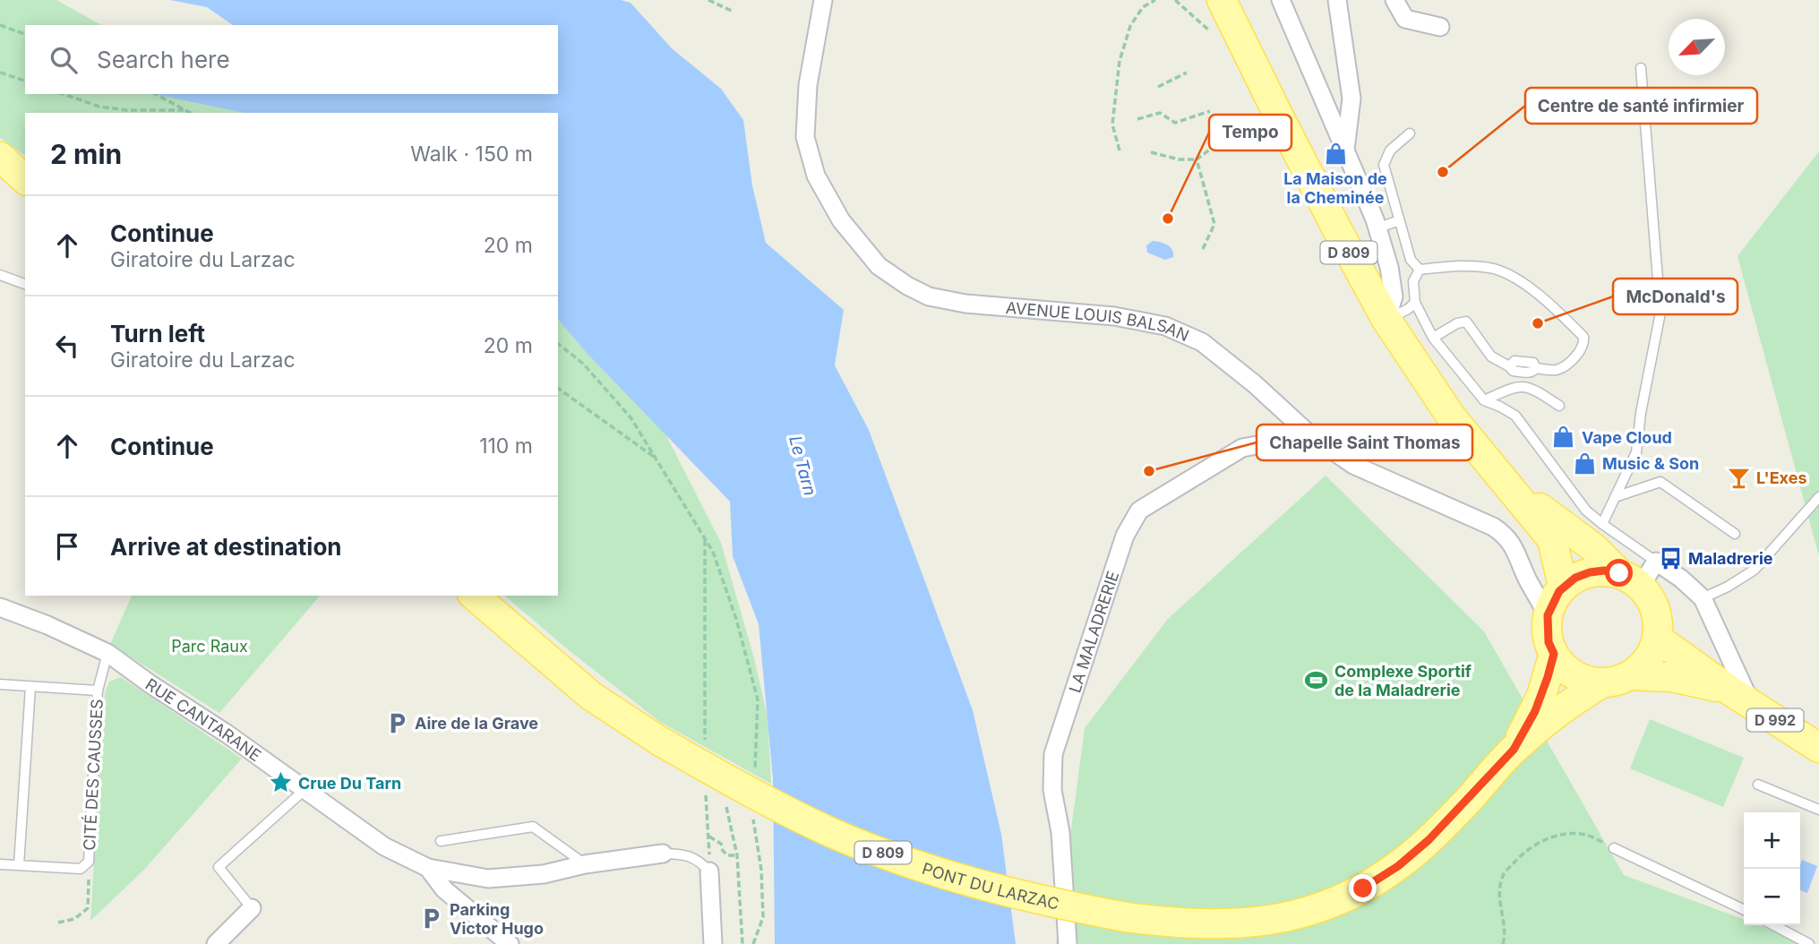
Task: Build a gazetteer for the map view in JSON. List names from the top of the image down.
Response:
{
  "streets": {
    "main road": ["D 809", "D 992", "PONT DU LARZAC"],
    "street": ["AVENUE LOUIS BALSAN", "LA MALADRERIE", "RUE CANTARANE"],
    "lane": ["CITÉ DES CAUSSES"]
  },
  "crossings": [
    ["D 809", "AVENUE LOUIS BALSAN"],
    ["D 809", "D 992"],
    ["D 809", "PONT DU LARZAC"],
    ["AVENUE LOUIS BALSAN", "LA MALADRERIE"],
    ["AVENUE LOUIS BALSAN", "D 992"],
    ["RUE CANTARANE", "CITÉ DES CAUSSES"]
  ],
  "water": ["Le Tarn"],
  "parks": ["Parc Raux"],
  "places": {
    "shop": ["La Maison de la Cheminée", "Vape Cloud", "Music & Son"],
    "other": [
      "Centre de santé infirmier",
      "Tempo",
      "McDonald's",
      "Chapelle Saint Thomas"
    ],
    "bar": ["L'Exes"],
    "bus stop": ["Maladrerie"],
    "sports": ["Complexe Sportif de la Maladrerie"],
    "parking": ["Aire de la Grave", "Parking Victor Hugo"],
    "place": ["Crue Du Tarn"]
  },
  "north": "bottom left",
  "page": {
    "search": "Search here",
    "heading": ["2 min", "Walk · 150 m"],
    "list": [
      ["Continue", "Giratoire du Larzac", "20 m"],
      ["Turn left", "Giratoire du Larzac", "20 m"],
      ["Continue", "110 m"],
      "Arrive at destination"
    ],
    "map_buttons": ["+", "−"]
  }
}
